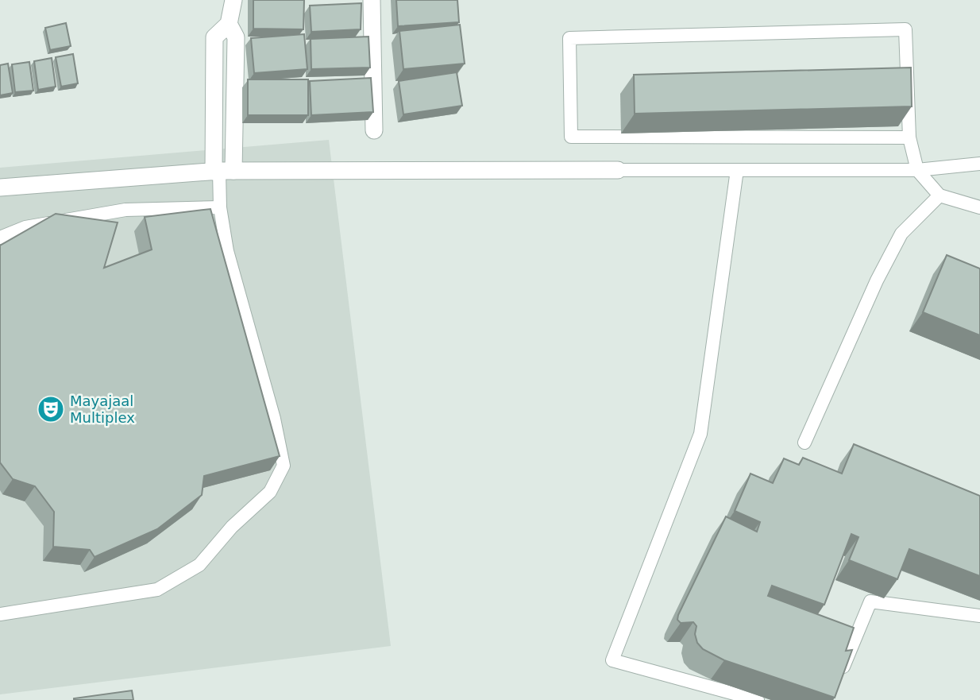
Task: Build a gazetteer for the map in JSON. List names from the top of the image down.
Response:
{
  "places": {
    "theatre": ["Mayajaal Multiplex"]
  }
}
